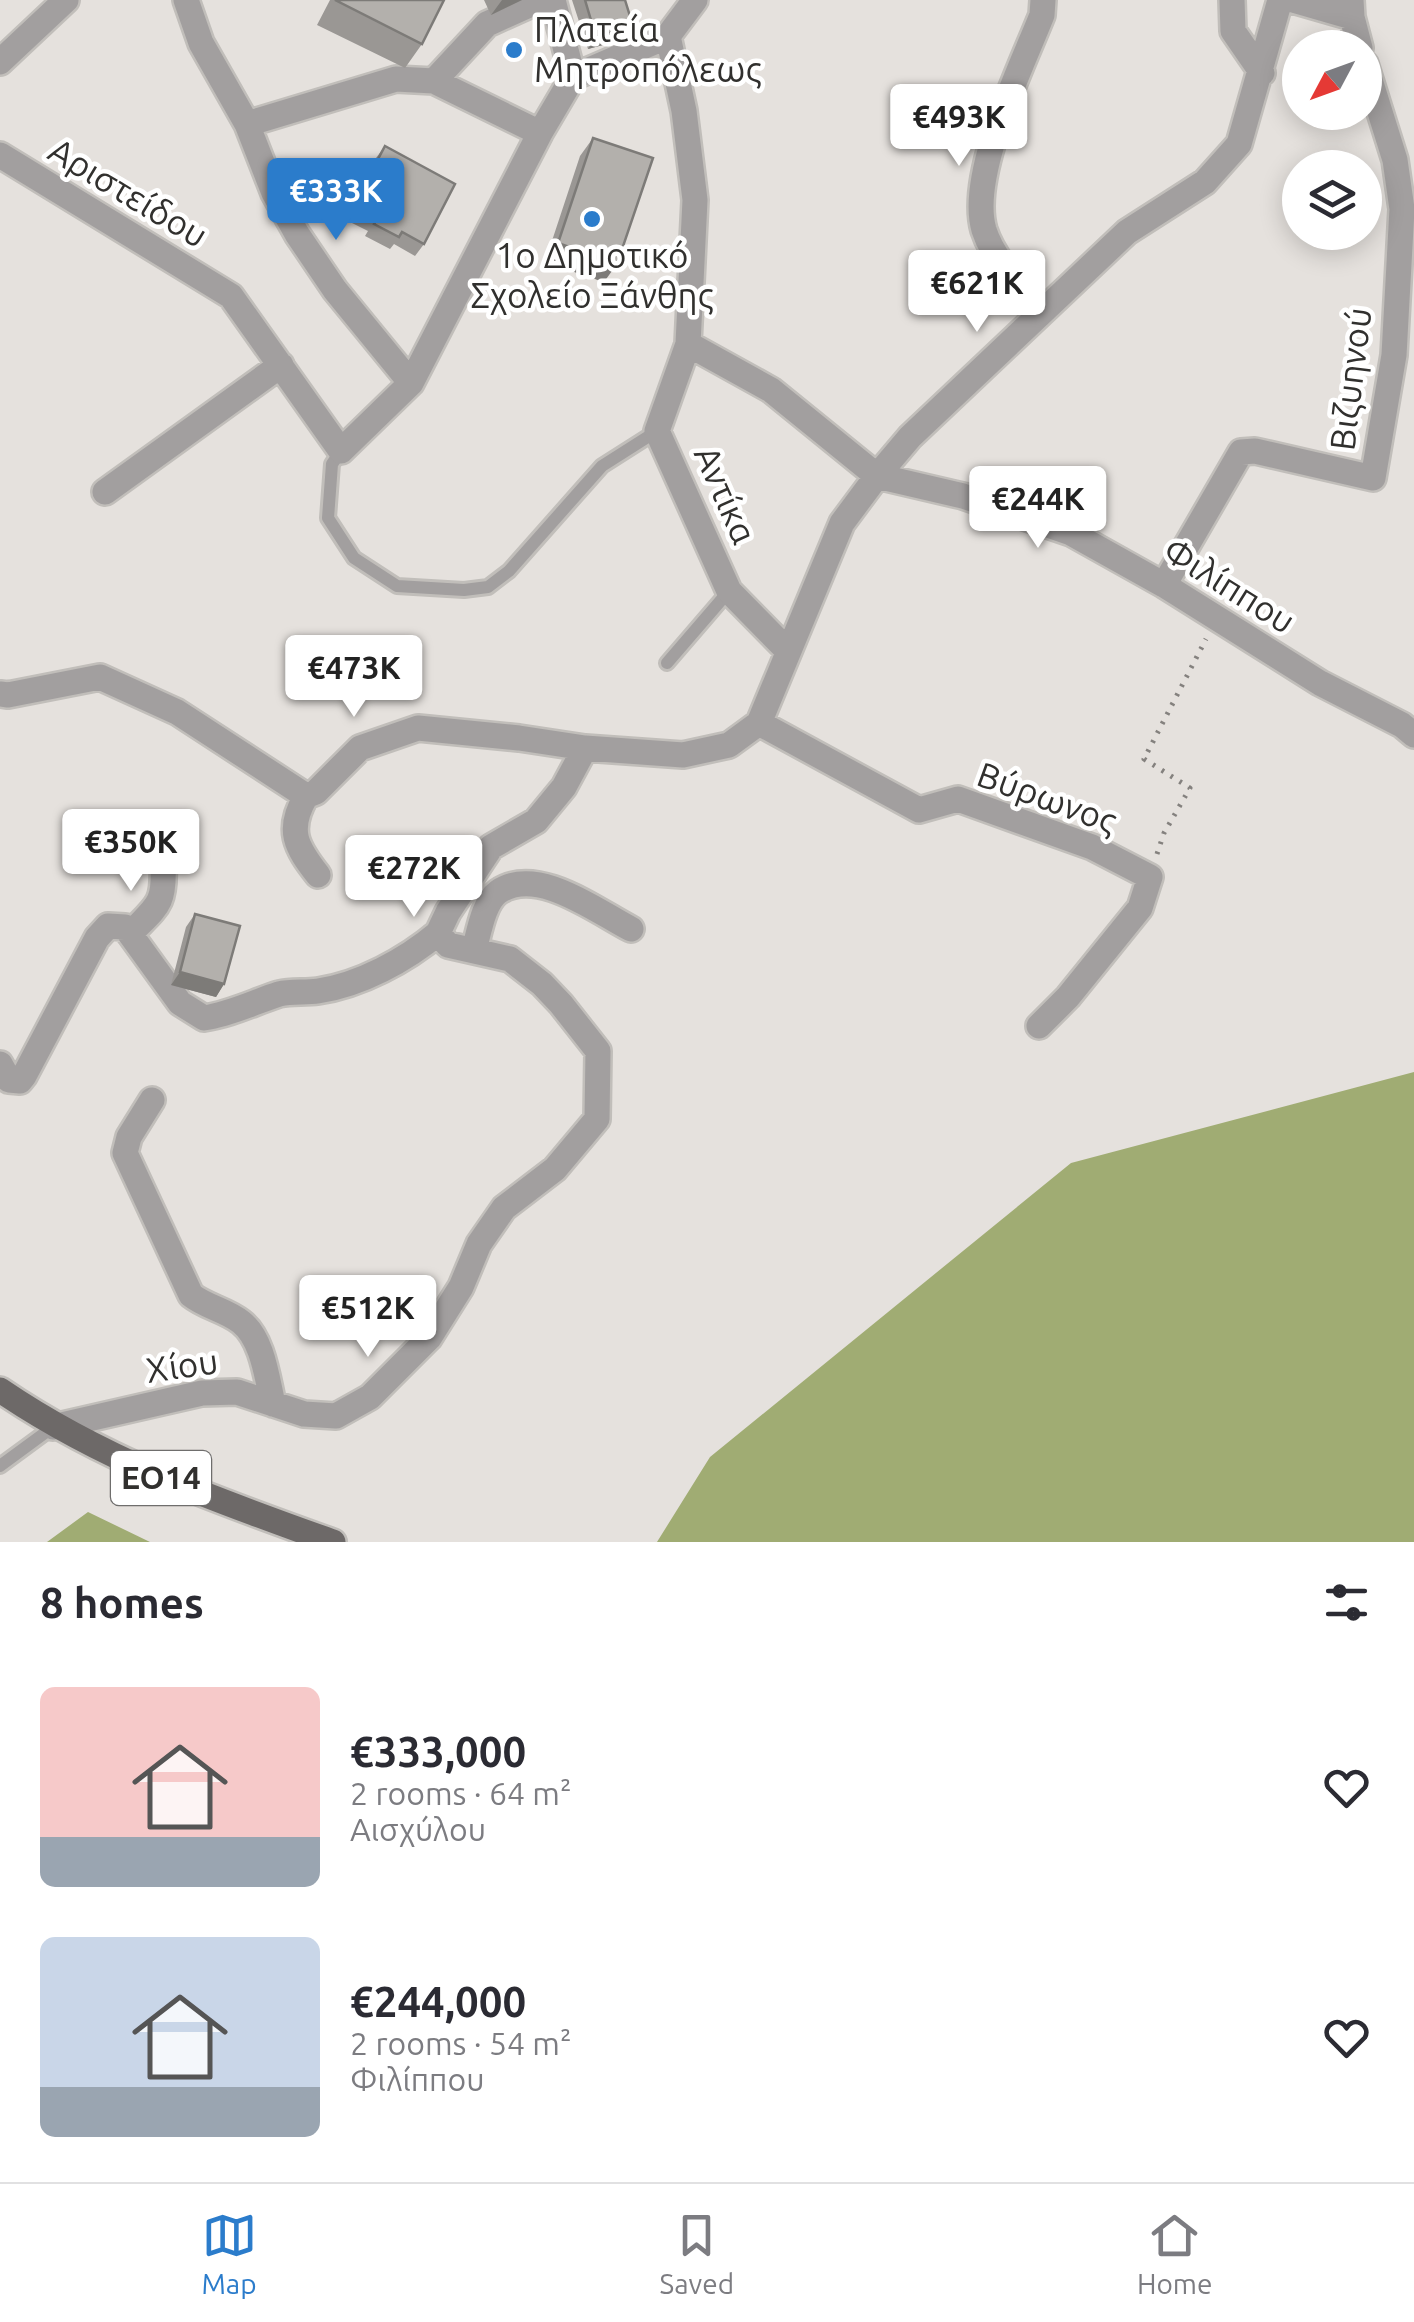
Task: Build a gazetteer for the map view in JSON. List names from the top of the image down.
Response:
{
  "streets": {
    "main road": ["ΕΟ14"],
    "street": [
      "Αριστείδου",
      "Βιζυηνού",
      "Αντίκα",
      "Φιλίππου",
      "Βύρωνος",
      "Χίου"
    ]
  },
  "crossings": [
    ["Βιζυηνού", "Φιλίππου"],
    ["Αντίκα", "Φιλίππου"],
    ["Χίου", "ΕΟ14"]
  ],
  "places": ["Πλατεία Μητροπόλεως", "1ο Δημοτικό Σχολείο Ξάνθης"],
  "north": "bottom left",
  "page": {
    "price": [
      "€493K",
      "€333K",
      "€621K",
      "€244K",
      "€473K",
      "€350K",
      "€272K",
      "€512K"
    ],
    "heading": "8 homes",
    "list": [
      {
        "name": "€333,000",
        "note": "2 rooms · 64 m² · Αισχύλου"
      },
      {
        "name": "€244,000",
        "note": "2 rooms · 54 m² · Φιλίππου"
      }
    ],
    "tabs": ["Map", "Saved", "Home"]
  }
}
